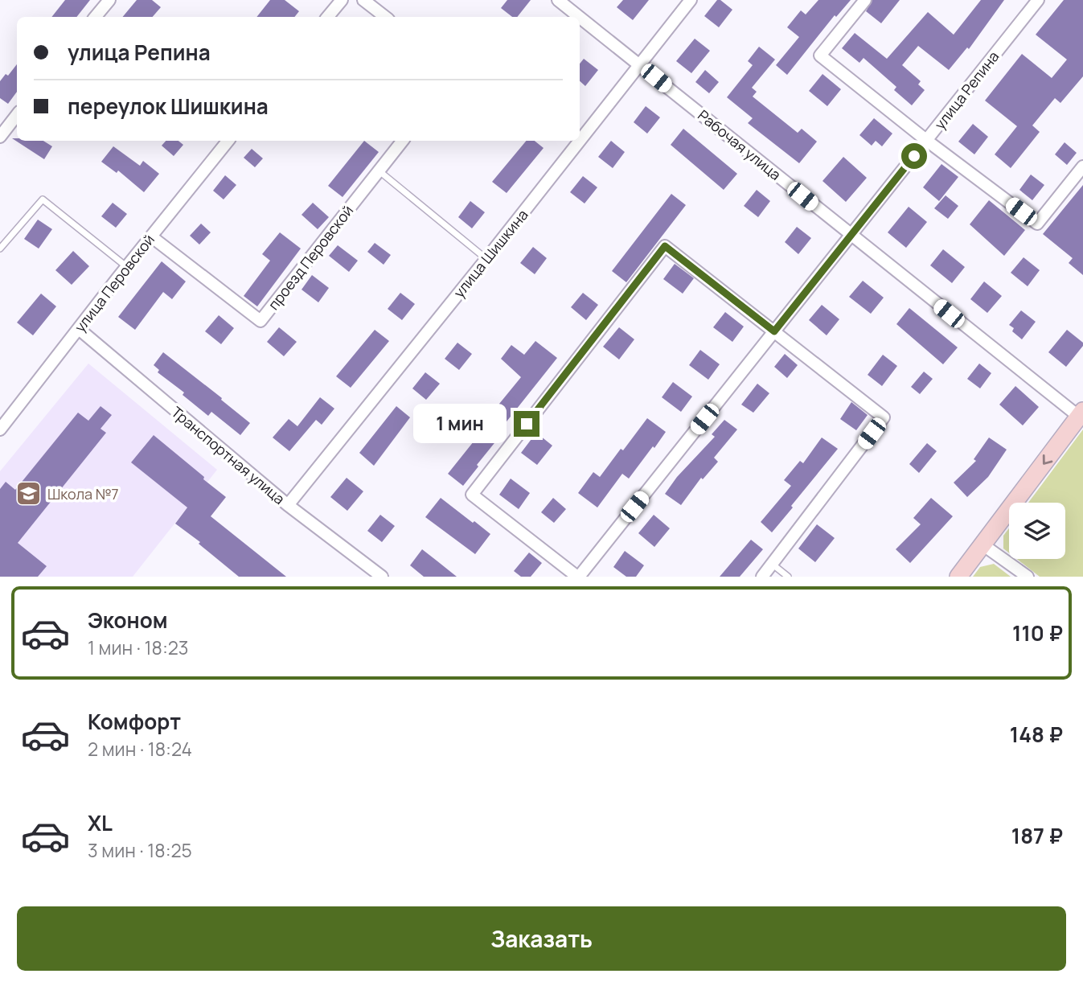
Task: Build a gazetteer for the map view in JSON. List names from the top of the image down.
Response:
{
  "streets": {
    "street": [
      "улица Репина",
      "Рабочая улица",
      "улица Шишкина",
      "проезд Перовской",
      "улица Перовской",
      "Транспортная улица"
    ]
  },
  "crossings": [
    ["улица Репина", "Рабочая улица"],
    ["Рабочая улица", "улица Шишкина"],
    ["улица Шишкина", "Транспортная улица"],
    ["проезд Перовской", "улица Перовской"],
    ["улица Перовской", "Транспортная улица"]
  ],
  "places": {
    "school or university": ["Школа №7"]
  },
  "page": {
    "banner": ["улица Репина", "переулок Шишкина"],
    "bubble": "1 мин",
    "list": [
      {
        "name": "Эконом",
        "note": "1 мин · 18:23",
        "value": "110 ₽"
      },
      {
        "name": "Комфорт",
        "note": "2 мин · 18:24",
        "value": "148 ₽"
      },
      {
        "name": "XL",
        "note": "3 мин · 18:25",
        "value": "187 ₽"
      }
    ],
    "buttons": "Заказать"
  }
}
